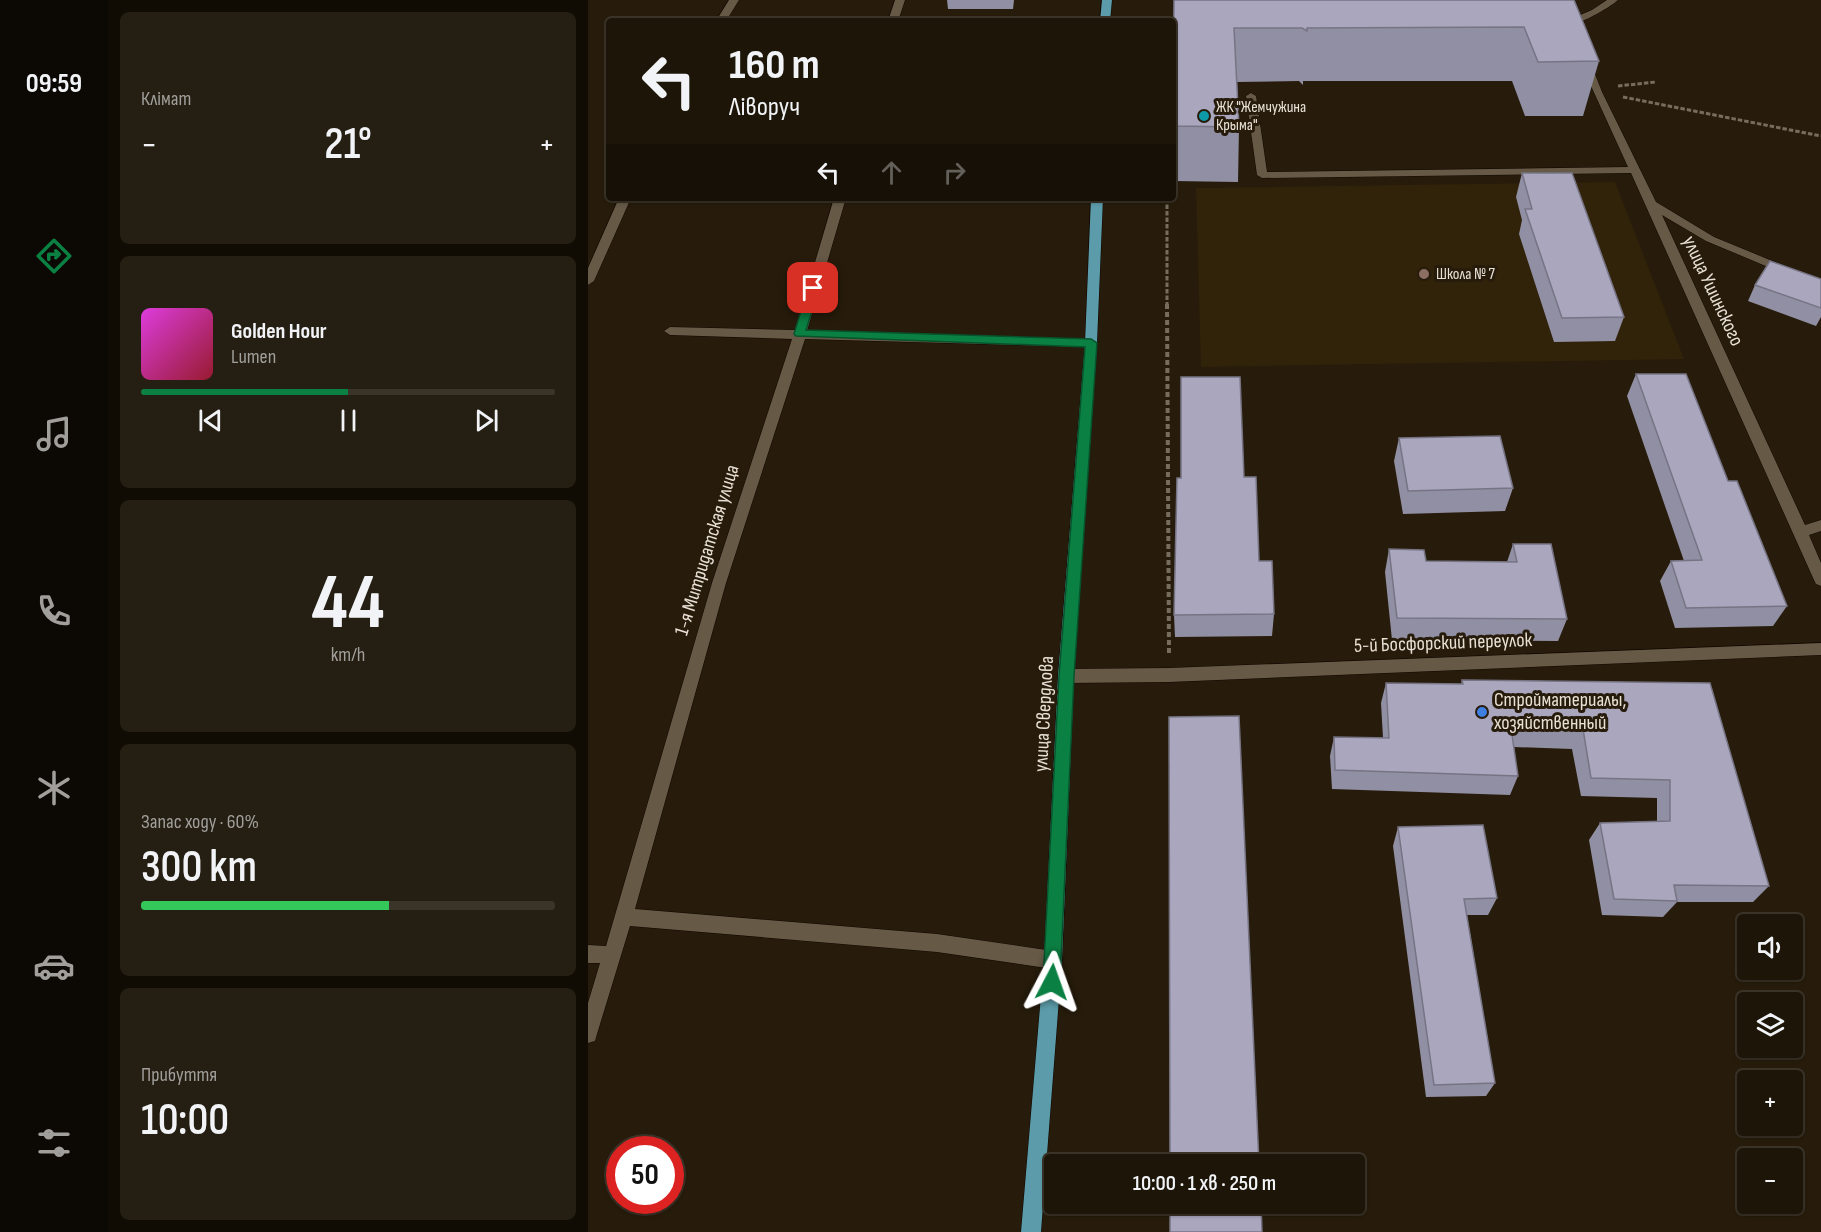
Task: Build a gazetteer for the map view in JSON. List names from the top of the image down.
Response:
{
  "streets": {
    "main road": ["улица Свердлова"],
    "street": ["улица Ушинского", "1-я Митридатская улица", "5-й Босфорский переулок"]
  },
  "crossings": [
    ["5-й Босфорский переулок", "улица Свердлова"]
  ],
  "places": ["ЖК \"Жемчужина Крыма\"", "Школа № 7", "Стройматериалы, хозяйственный"],
  "page": {
    "tabs": "09:59",
    "tile": [
      "Клімат",
      ["44", "km/h"],
      ["Запас ходу · 60%", "300 km"],
      ["Прибуття", "10:00"]
    ],
    "turn": ["160 m", "Ліворуч"],
    "heat": ["−", "21°", "+"],
    "song": ["Golden Hour", "Lumen"],
    "map_buttons": ["+", "−"],
    "limit": "50",
    "trip": "10:00 · 1 хв · 250 m"
  }
}
